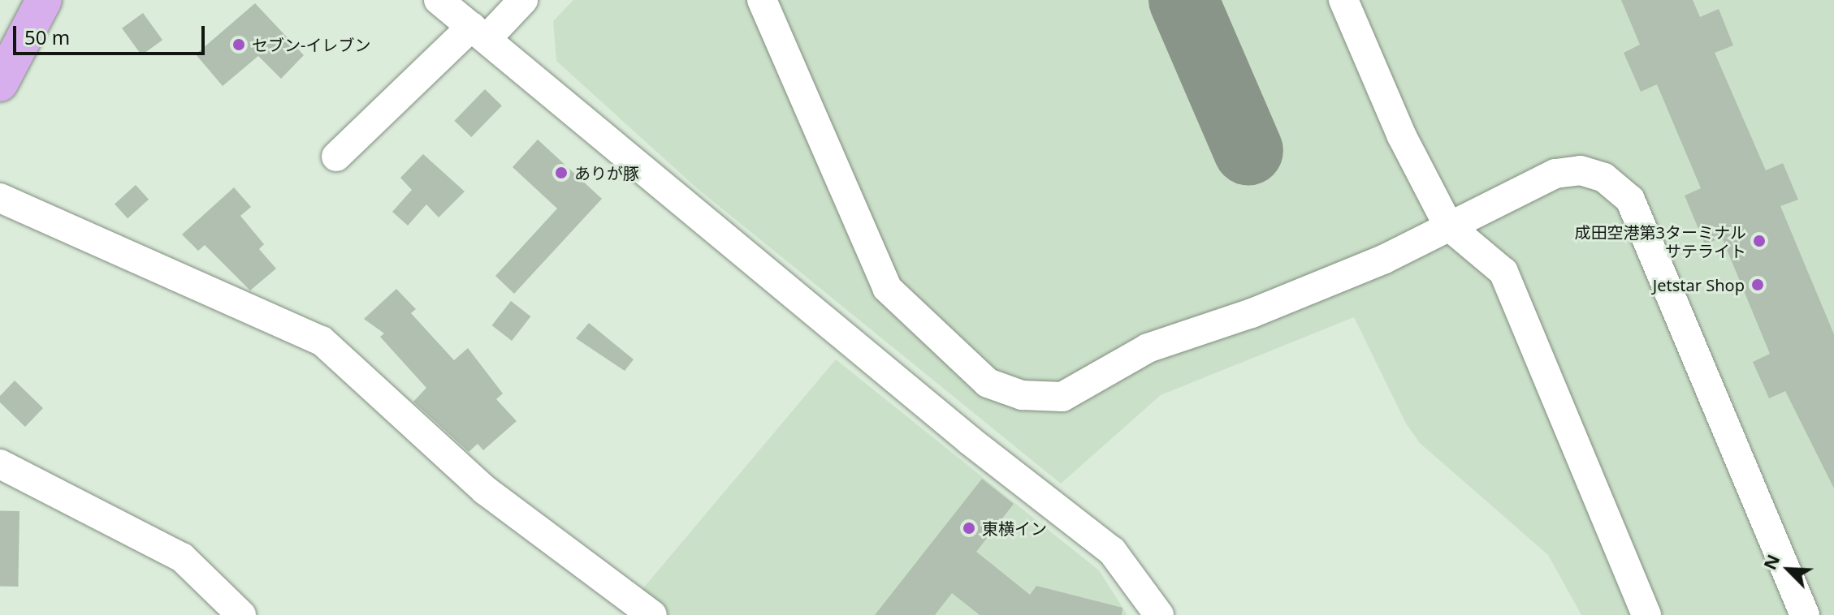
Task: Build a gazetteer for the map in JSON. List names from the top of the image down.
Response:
{
  "places": [
    "セブン-イレブン",
    "ありが豚",
    "成田空港第3ターミナル サテライト",
    "Jetstar Shop",
    "東横イン"
  ],
  "scale_bar": "50 m",
  "north": "top left"
}
